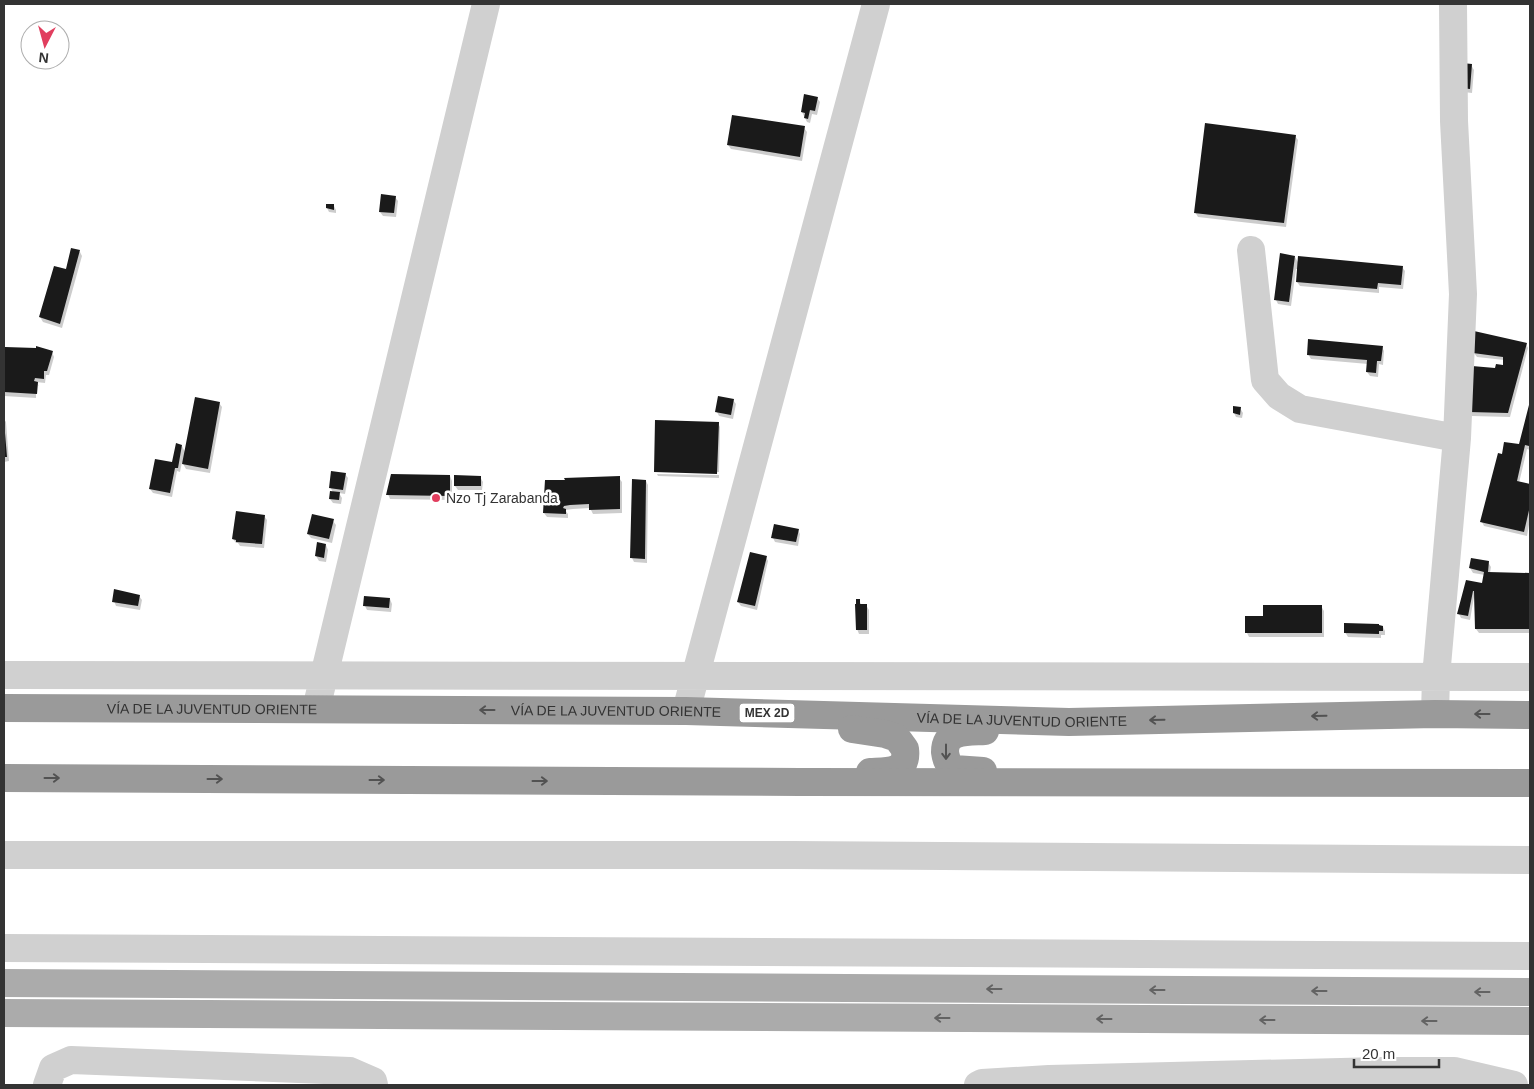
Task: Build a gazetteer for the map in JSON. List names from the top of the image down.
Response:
{
  "streets": {
    "highway": ["VÍA DE LA JUVENTUD ORIENTE", "MEX 2D"]
  },
  "places": ["Nzo Tj Zarabanda"],
  "scale_bar": "20 m",
  "north": "bottom"
}
